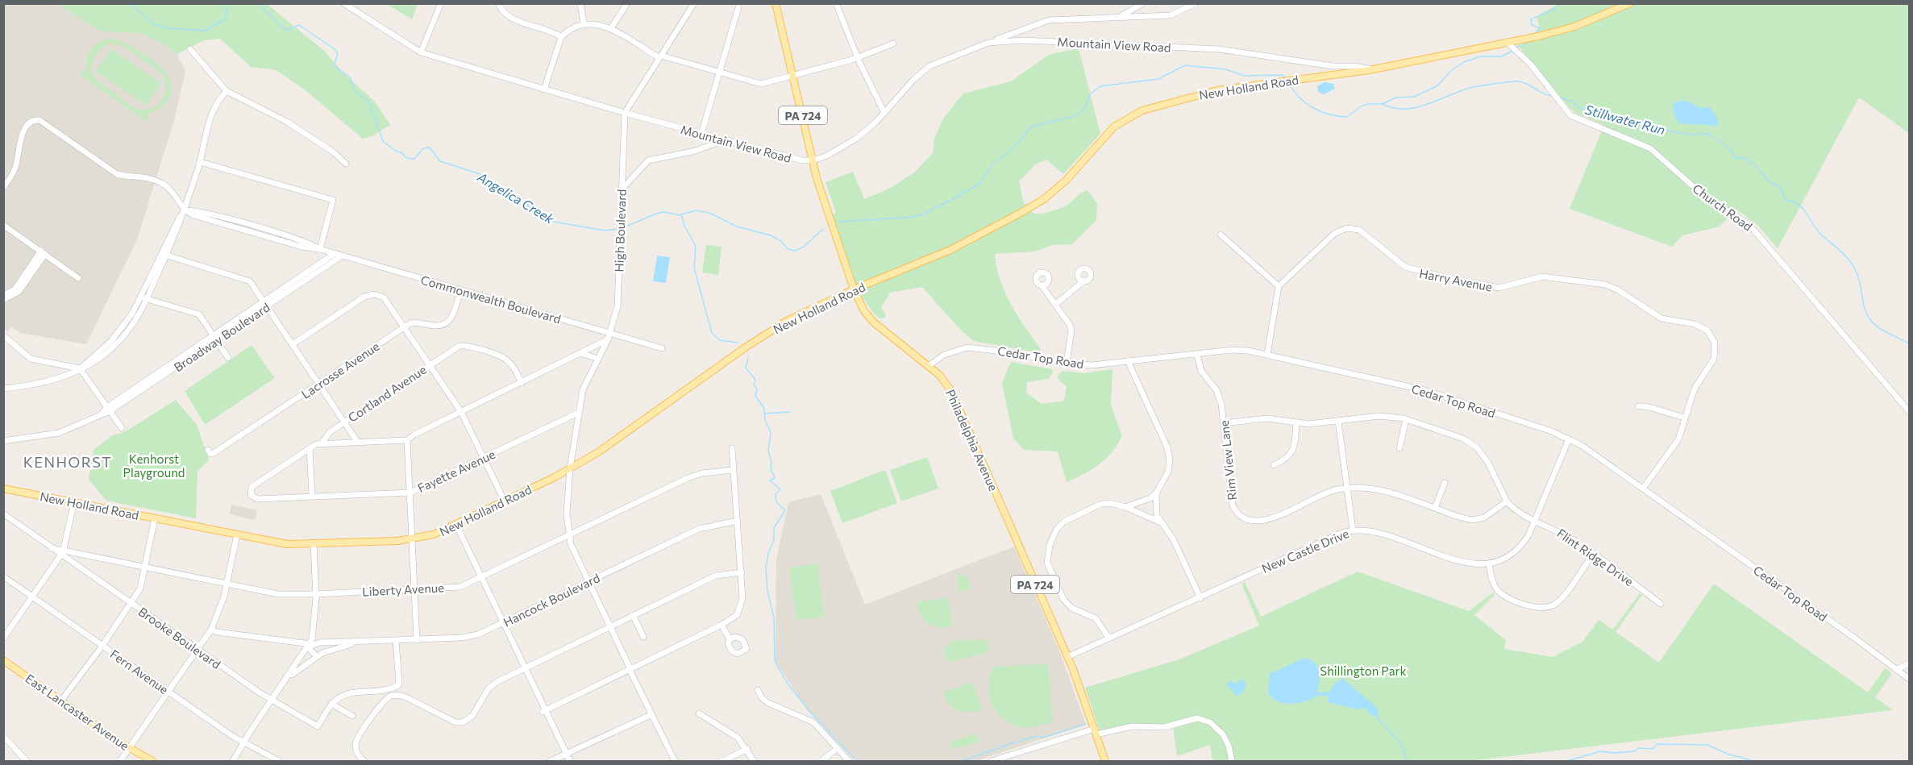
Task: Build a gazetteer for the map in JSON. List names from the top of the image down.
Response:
{
  "streets": {
    "main road": [
      "New Holland Road",
      "PA 724",
      "Philadelphia Avenue",
      "East Lancaster Avenue"
    ],
    "street": [
      "Mountain View Road",
      "Church Road",
      "High Boulevard",
      "Harry Avenue",
      "Commonwealth Boulevard",
      "Broadway Boulevard",
      "Cedar Top Road",
      "Lacrosse Avenue",
      "Cortland Avenue",
      "Rim View Lane",
      "Fayette Avenue",
      "New Castle Drive",
      "Flint Ridge Drive",
      "Liberty Avenue",
      "Hancock Boulevard",
      "Brooke Boulevard",
      "Fern Avenue"
    ]
  },
  "crossings": [
    ["Mountain View Road", "New Holland Road"],
    ["Mountain View Road", "High Boulevard"],
    ["Mountain View Road", "Philadelphia Avenue"],
    ["New Holland Road", "Church Road"],
    ["New Holland Road", "High Boulevard"],
    ["New Holland Road", "Philadelphia Avenue"],
    ["High Boulevard", "Commonwealth Boulevard"],
    ["High Boulevard", "Fayette Avenue"],
    ["High Boulevard", "Liberty Avenue"],
    ["High Boulevard", "Hancock Boulevard"],
    ["Harry Avenue", "Cedar Top Road"],
    ["Commonwealth Boulevard", "Broadway Boulevard"],
    ["Commonwealth Boulevard", "Lacrosse Avenue"],
    ["Cedar Top Road", "Philadelphia Avenue"],
    ["Cedar Top Road", "Rim View Lane"],
    ["Cortland Avenue", "Fayette Avenue"],
    ["Philadelphia Avenue", "New Castle Drive"],
    ["Rim View Lane", "Flint Ridge Drive"],
    ["Liberty Avenue", "Brooke Boulevard"]
  ],
  "districts": ["KENHORST"],
  "water": ["Stillwater Run", "Angelica Creek"],
  "parks": ["Kenhorst Playground", "Shillington Park"]
}
